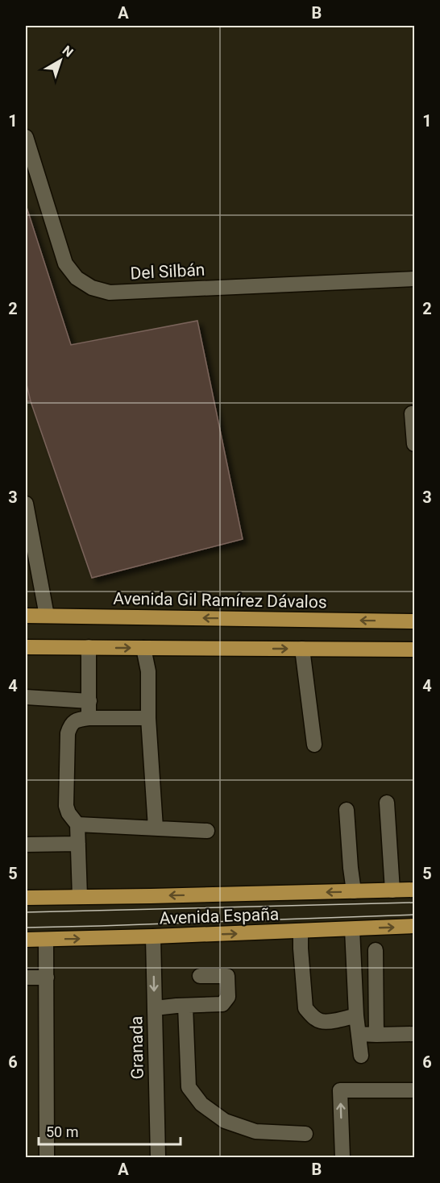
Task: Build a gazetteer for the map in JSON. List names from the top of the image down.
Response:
{
  "streets": {
    "main road": ["Avenida Gil Ramírez Dávalos", "Avenida España"],
    "street": ["Del Silbán", "Granada"]
  },
  "crossings": [
    ["Avenida España", "Granada"]
  ],
  "scale_bar": "50 m",
  "north": "top right",
  "grid": {
    "columns": ["A", "B"],
    "rows": [
      "1",
      "2",
      "3",
      "4",
      "5",
      "6"
    ]
  }
}
